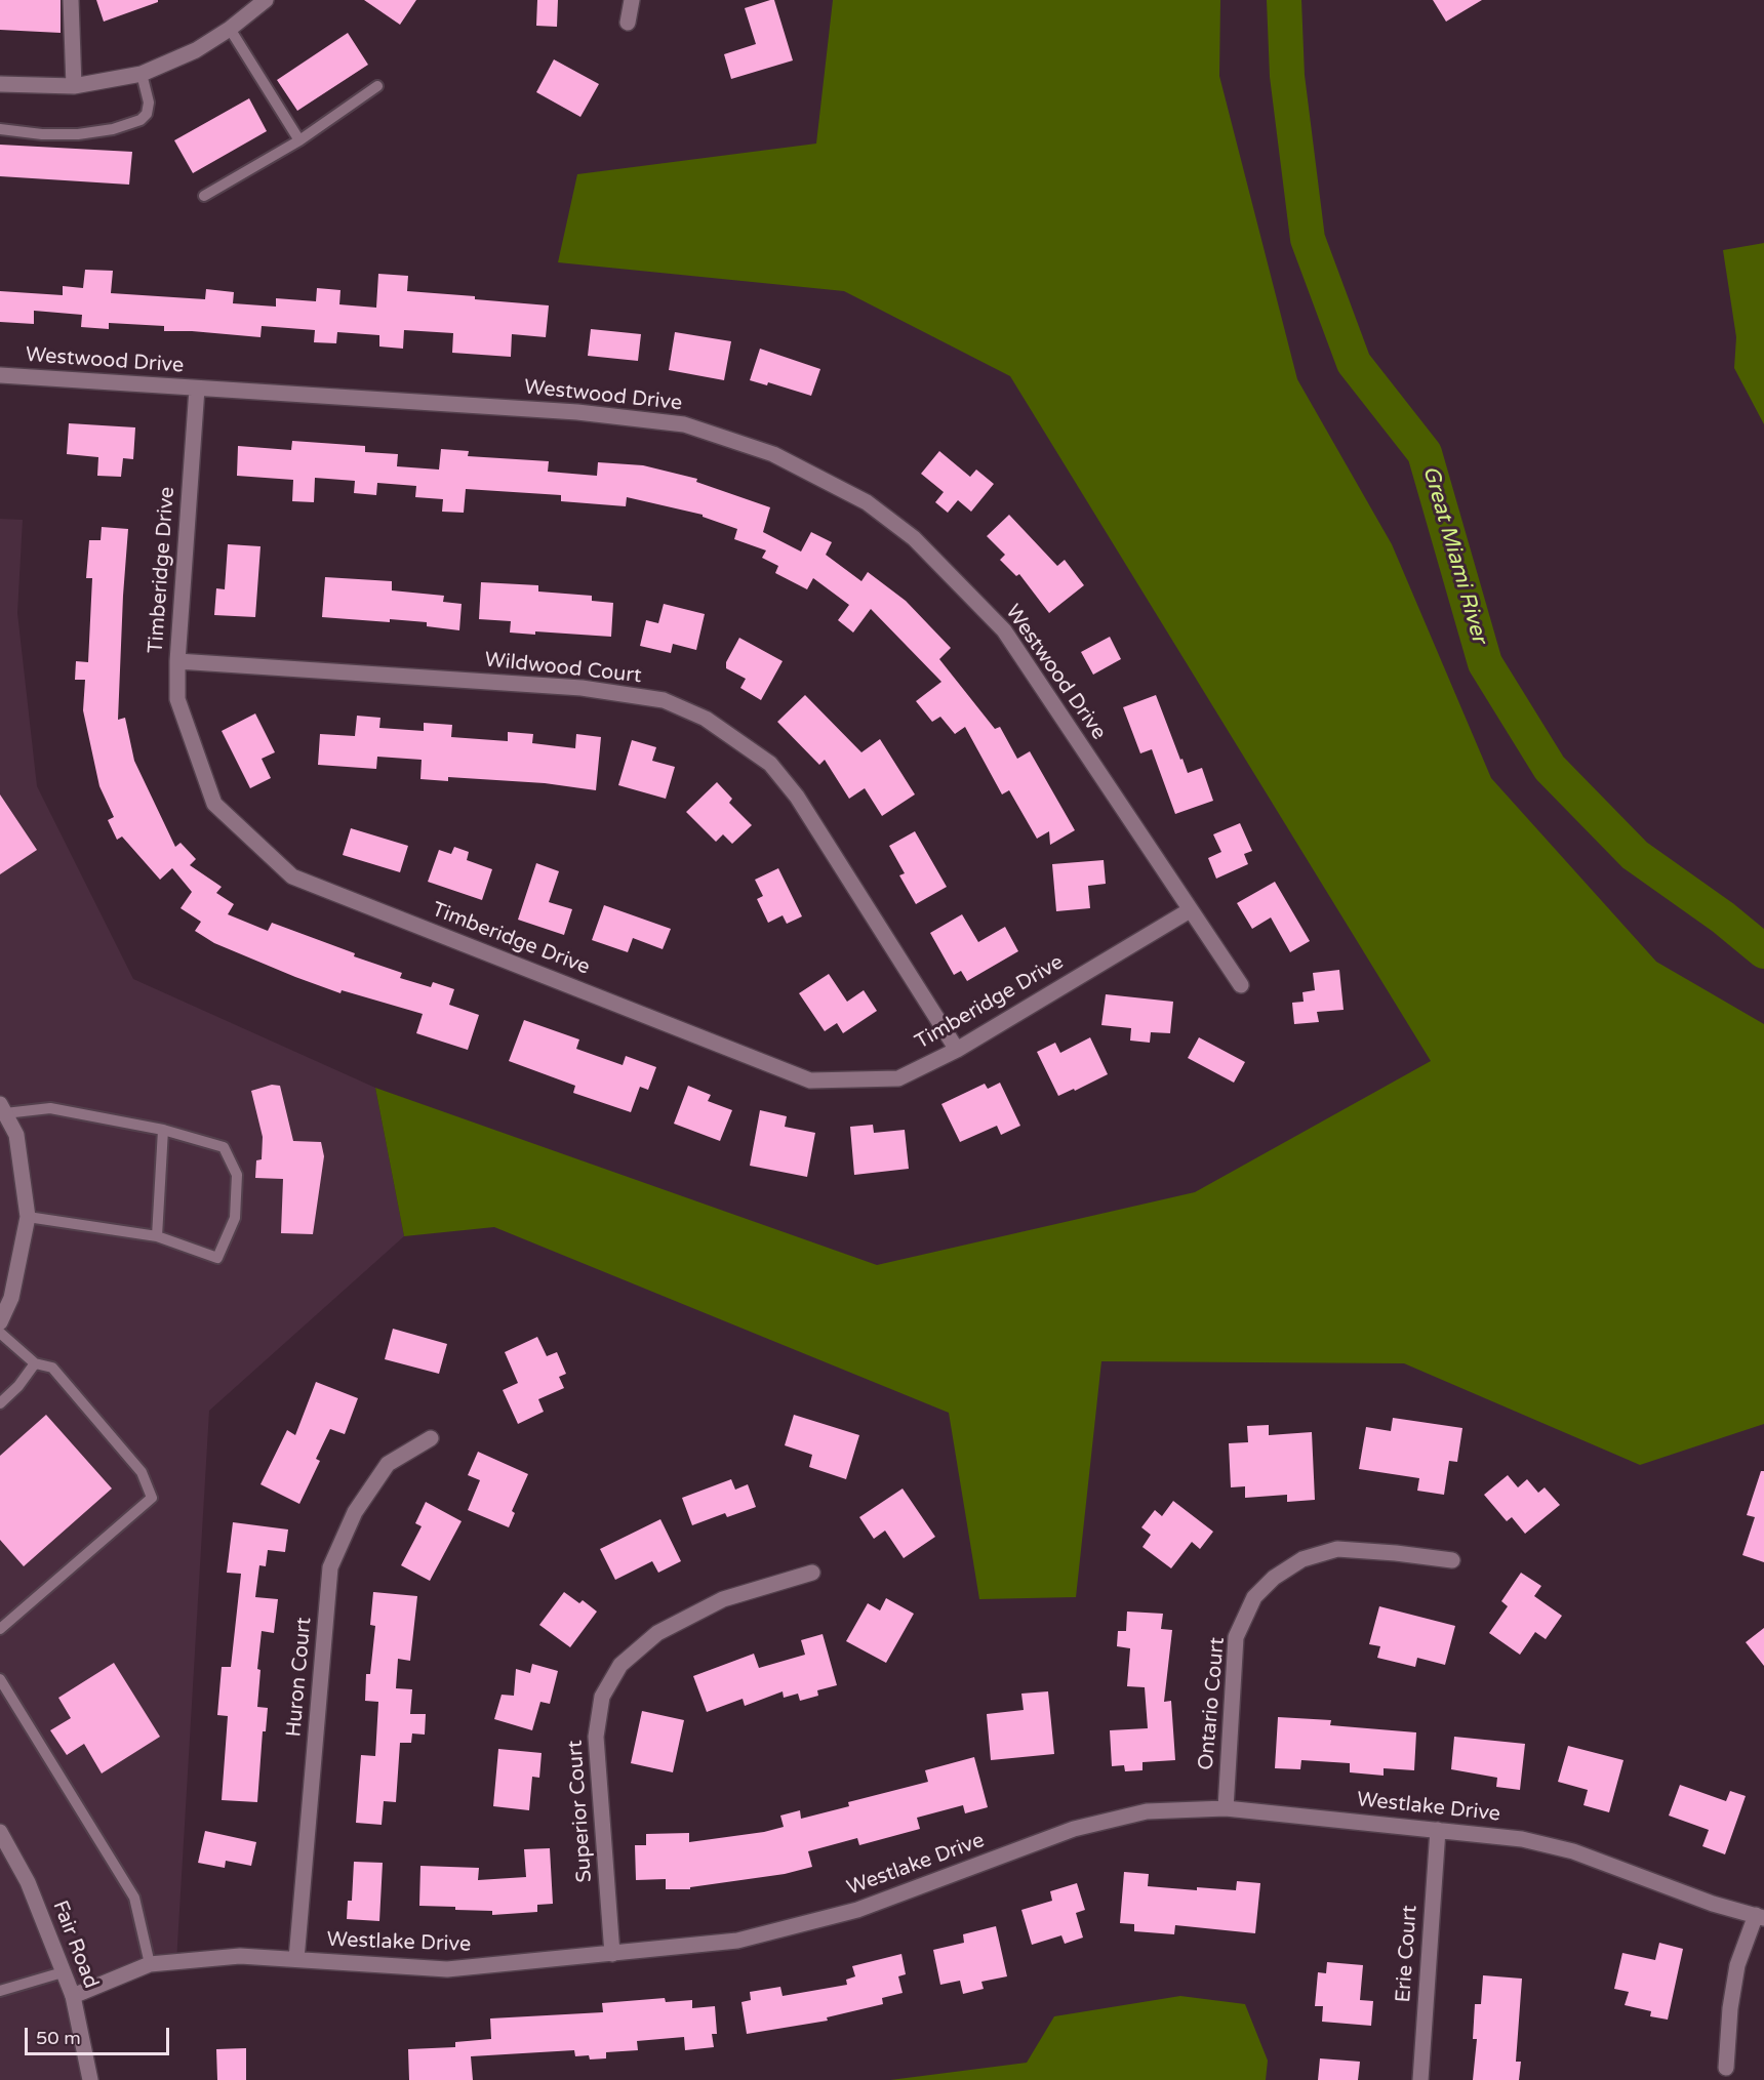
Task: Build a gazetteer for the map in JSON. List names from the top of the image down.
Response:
{
  "streets": {
    "street": [
      "Westwood Drive",
      "Timberidge Drive",
      "Wildwood Court",
      "Huron Court",
      "Ontario Court",
      "Westlake Drive",
      "Superior Court",
      "Fair Road",
      "Erie Court"
    ]
  },
  "crossings": [
    ["Westwood Drive", "Timberidge Drive"],
    ["Timberidge Drive", "Wildwood Court"],
    ["Huron Court", "Westlake Drive"],
    ["Ontario Court", "Westlake Drive"],
    ["Westlake Drive", "Superior Court"],
    ["Westlake Drive", "Fair Road"],
    ["Westlake Drive", "Erie Court"]
  ],
  "water": ["Great Miami River"],
  "scale_bar": "50 m"
}
